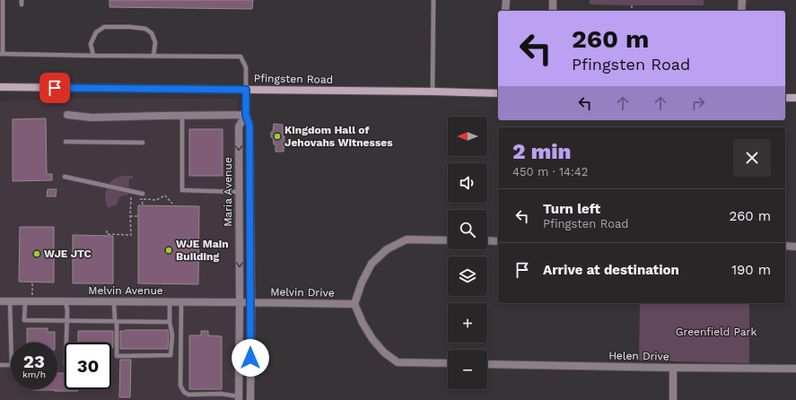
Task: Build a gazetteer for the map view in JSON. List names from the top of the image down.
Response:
{
  "streets": {
    "main road": ["Pfingsten Road"],
    "street": [
      "Maria Avenue",
      "Melvin Avenue",
      "Melvin Drive",
      "Helen Drive"
    ]
  },
  "crossings": [
    ["Pfingsten Road", "Maria Avenue"],
    ["Maria Avenue", "Melvin Avenue"],
    ["Maria Avenue", "Melvin Drive"],
    ["Melvin Avenue", "Melvin Drive"]
  ],
  "parks": ["Greenfield Park"],
  "places": ["Kingdom Hall of Jehovahs Witnesses", "WJE Main Building", "WJE JTC"],
  "north": "left",
  "page": {
    "turn": ["260 m", "Pfingsten Road"],
    "map_buttons": ["+", "−"],
    "heading": ["2 min", "450 m · 14:42"],
    "list": [
      {
        "name": "Turn left",
        "note": "Pfingsten Road",
        "value": "260 m"
      },
      {
        "name": "Arrive at destination",
        "value": "190 m"
      }
    ],
    "speed": "23 km/h",
    "limit": "30"
  }
}
